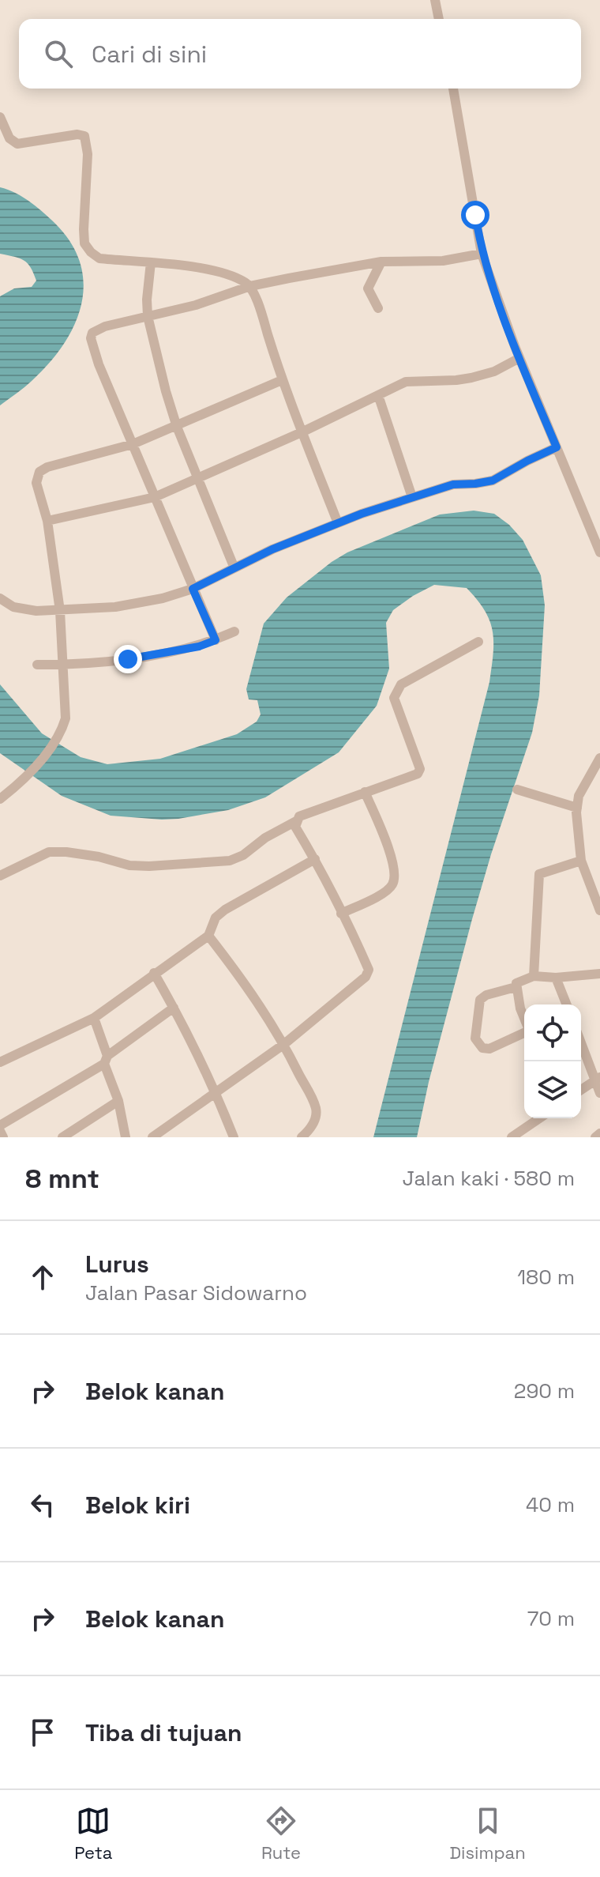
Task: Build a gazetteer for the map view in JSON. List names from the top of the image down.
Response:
{
  "page": {
    "search": "Cari di sini",
    "heading": ["8 mnt", "Jalan kaki · 580 m"],
    "list": [
      ["Lurus", "Jalan Pasar Sidowarno", "180 m"],
      ["Belok kanan", "290 m"],
      ["Belok kiri", "40 m"],
      ["Belok kanan", "70 m"],
      "Tiba di tujuan"
    ],
    "nav": ["Peta", "Rute", "Disimpan"]
  }
}
